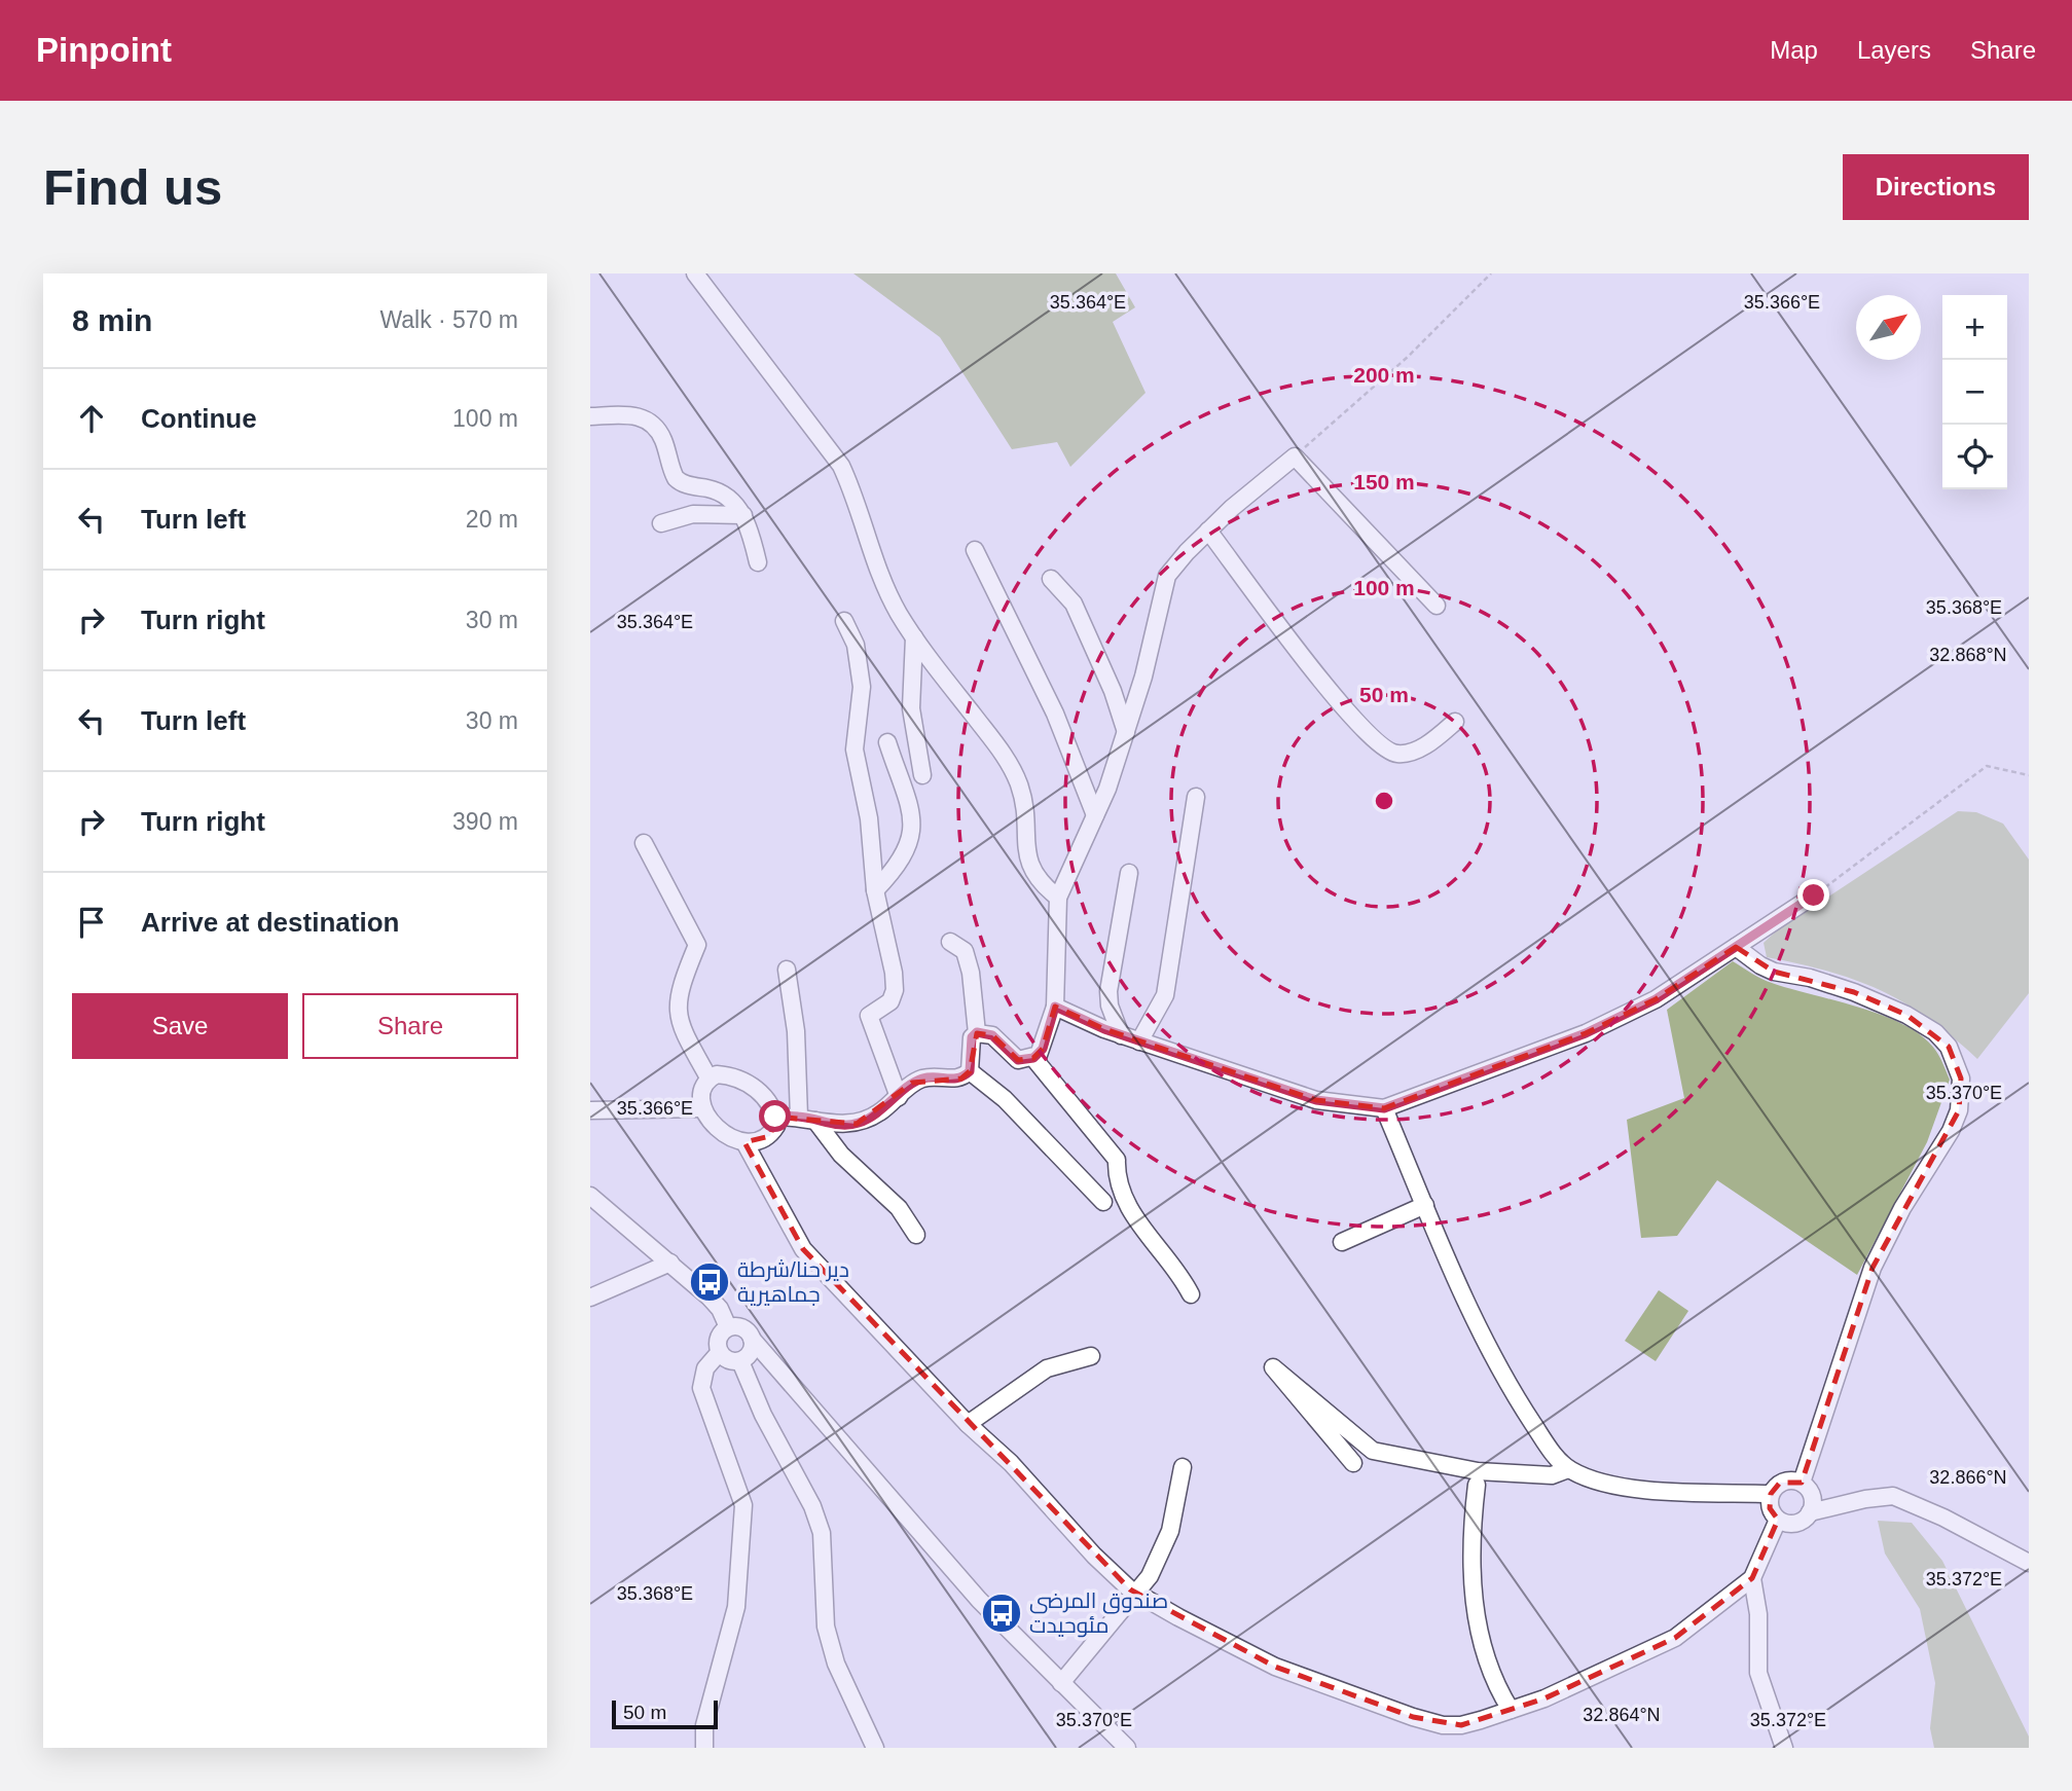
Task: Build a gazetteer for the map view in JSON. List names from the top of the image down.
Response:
{
  "places": {
    "bus stop": ["دير حنا/شرطة جماهيرية", "صندوق المرضى مئوحيدت"]
  },
  "scale_bar": "50 m",
  "north": "top right",
  "page": {
    "header": "Pinpoint",
    "nav": ["Map", "Layers", "Share"],
    "buttons": [
      "Directions",
      ["Save", "Share"]
    ],
    "title": "Find us",
    "heading": ["8 min", "Walk · 570 m"],
    "map_buttons": ["+", "−"],
    "list": [
      ["Continue", "100 m"],
      ["Turn left", "20 m"],
      ["Turn right", "30 m"],
      ["Turn left", "30 m"],
      ["Turn right", "390 m"],
      "Arrive at destination"
    ],
    "scale": "50 m"
  },
  "coordinates": [
    "35.364°E",
    "35.366°E",
    "35.368°E",
    "32.868°N",
    "35.370°E",
    "32.866°N",
    "35.372°E",
    "32.864°N"
  ],
  "rings": [
    "200 m",
    "150 m",
    "100 m",
    "50 m"
  ]
}
